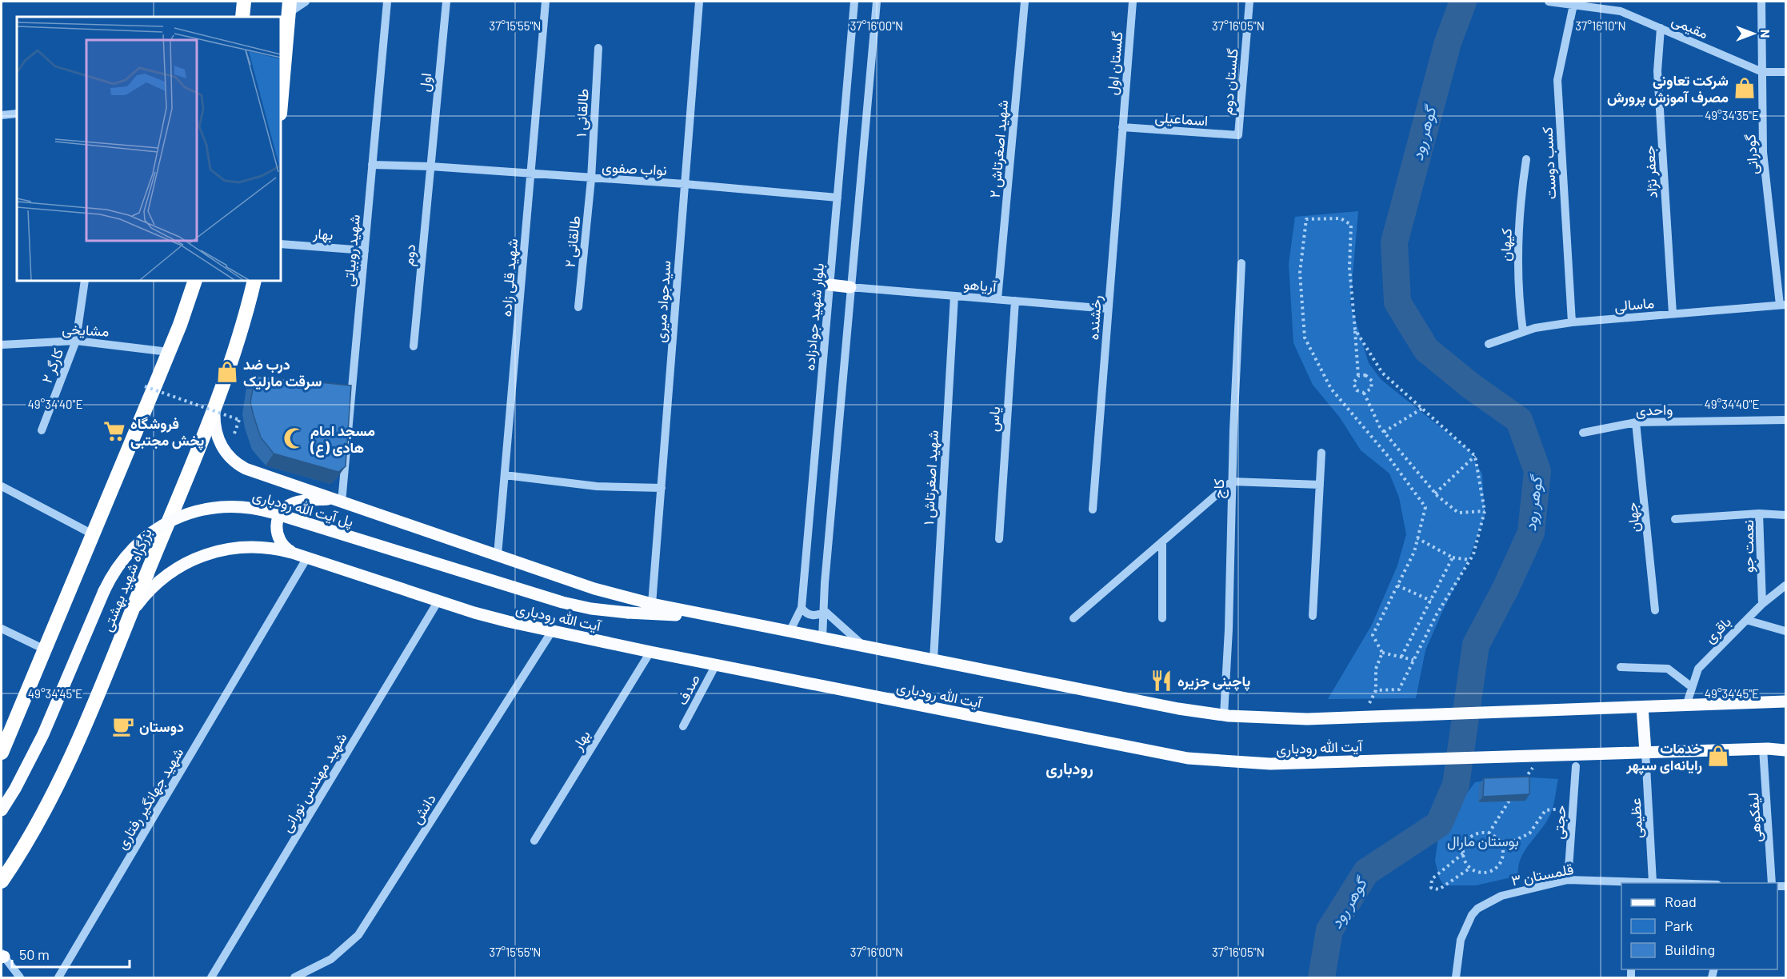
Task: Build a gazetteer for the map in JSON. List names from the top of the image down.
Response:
{
  "streets": {
    "highway": ["بزرگراه شهید بهشتی"],
    "main road": ["پل آیت الله رودباری", "آیت الله رودباری"],
    "street": [
      "مقیمی",
      "گلستان اول",
      "گلستان دوم",
      "اول",
      "طالقانی ۱",
      "اسماعیلی",
      "شهید اصغرتاش ۲",
      "گودرانی",
      "کسب دوست",
      "نواب صفوی",
      "جعفر نژاد",
      "بهار",
      "طالقانی ۲",
      "کیهان",
      "شهید روبیاتی",
      "دوم",
      "شهید قلی زاده",
      "آریاهو",
      "سیدجواد میری",
      "ماسالی",
      "بلوار شهید جوادزاده",
      "رخشنده",
      "مشایخی",
      "کارگر ۲",
      "واحدی",
      "یاس",
      "شهید اصغرتاش ۱",
      "کاج",
      "جهان",
      "نعمت جو",
      "باقری",
      "صدف",
      "شهید مهندس نورانی",
      "شهید جهانگیر رفتاری",
      "دانش",
      "لیفکوهی",
      "عظیمی",
      "حجتی",
      "قلمستان ۳"
    ]
  },
  "crossings": [
    ["مقیمی", "گودرانی"],
    ["مقیمی", "کسب دوست"],
    ["مقیمی", "جعفر نژاد"],
    ["گلستان اول", "اسماعیلی"],
    ["گلستان اول", "رخشنده"],
    ["گلستان دوم", "اسماعیلی"],
    ["اول", "نواب صفوی"],
    ["اول", "دوم"],
    ["طالقانی ۱", "نواب صفوی"],
    ["طالقانی ۱", "طالقانی ۲"],
    ["اسماعیلی", "رخشنده"],
    ["شهید اصغرتاش ۲", "آریاهو"],
    ["گودرانی", "ماسالی"],
    ["کسب دوست", "ماسالی"],
    ["نواب صفوی", "طالقانی ۲"],
    ["نواب صفوی", "شهید روبیاتی"],
    ["نواب صفوی", "دوم"],
    ["نواب صفوی", "شهید قلی زاده"],
    ["نواب صفوی", "سیدجواد میری"],
    ["نواب صفوی", "بلوار شهید جوادزاده"],
    ["جعفر نژاد", "ماسالی"],
    ["بهار", "شهید روبیاتی"],
    ["بهار", "آیت الله رودباری"],
    ["کیهان", "ماسالی"],
    ["شهید روبیاتی", "آیت الله رودباری"],
    ["شهید قلی زاده", "آیت الله رودباری"],
    ["آریاهو", "رخشنده"],
    ["آریاهو", "یاس"],
    ["آریاهو", "شهید اصغرتاش ۱"],
    ["سیدجواد میری", "آیت الله رودباری"],
    ["بلوار شهید جوادزاده", "آیت الله رودباری"],
    ["مشایخی", "کارگر ۲"],
    ["واحدی", "جهان"],
    ["شهید اصغرتاش ۱", "آیت الله رودباری"],
    ["کاج", "آیت الله رودباری"],
    ["پل آیت الله رودباری", "آیت الله رودباری"],
    ["نعمت جو", "باقری"],
    ["بزرگراه شهید بهشتی", "آیت الله رودباری"],
    ["آیت الله رودباری", "باقری"],
    ["آیت الله رودباری", "صدف"],
    ["آیت الله رودباری", "شهید مهندس نورانی"],
    ["آیت الله رودباری", "شهید جهانگیر رفتاری"],
    ["آیت الله رودباری", "دانش"],
    ["آیت الله رودباری", "لیفکوهی"],
    ["آیت الله رودباری", "عظیمی"],
    ["عظیمی", "قلمستان ۳"],
    ["حجتی", "قلمستان ۳"]
  ],
  "districts": ["رودباری"],
  "water": ["گوهر رود"],
  "parks": ["بوستان مارال"],
  "places": {
    "shop": ["شرکت تعاونی مصرف آموزش پرورش", "درب ضد سرقت مارلیک", "خدمات رایانه‌ای سپهر"],
    "supermarket": ["فروشگاه پخش مجتبی"],
    "mosque": ["مسجد امام هادی (ع)"],
    "restaurant": ["پاچینی جزیره"],
    "cafe": ["دوستان"]
  },
  "legend": ["Road", "Park", "Building"],
  "scale_bar": "50 m",
  "north": "right",
  "coordinates": [
    "37°15'55\"N",
    "37°16'00\"N",
    "37°16'05\"N",
    "37°16'10\"N",
    "49°34'35\"E",
    "49°34'40\"E",
    "49°34'45\"E"
  ]
}
